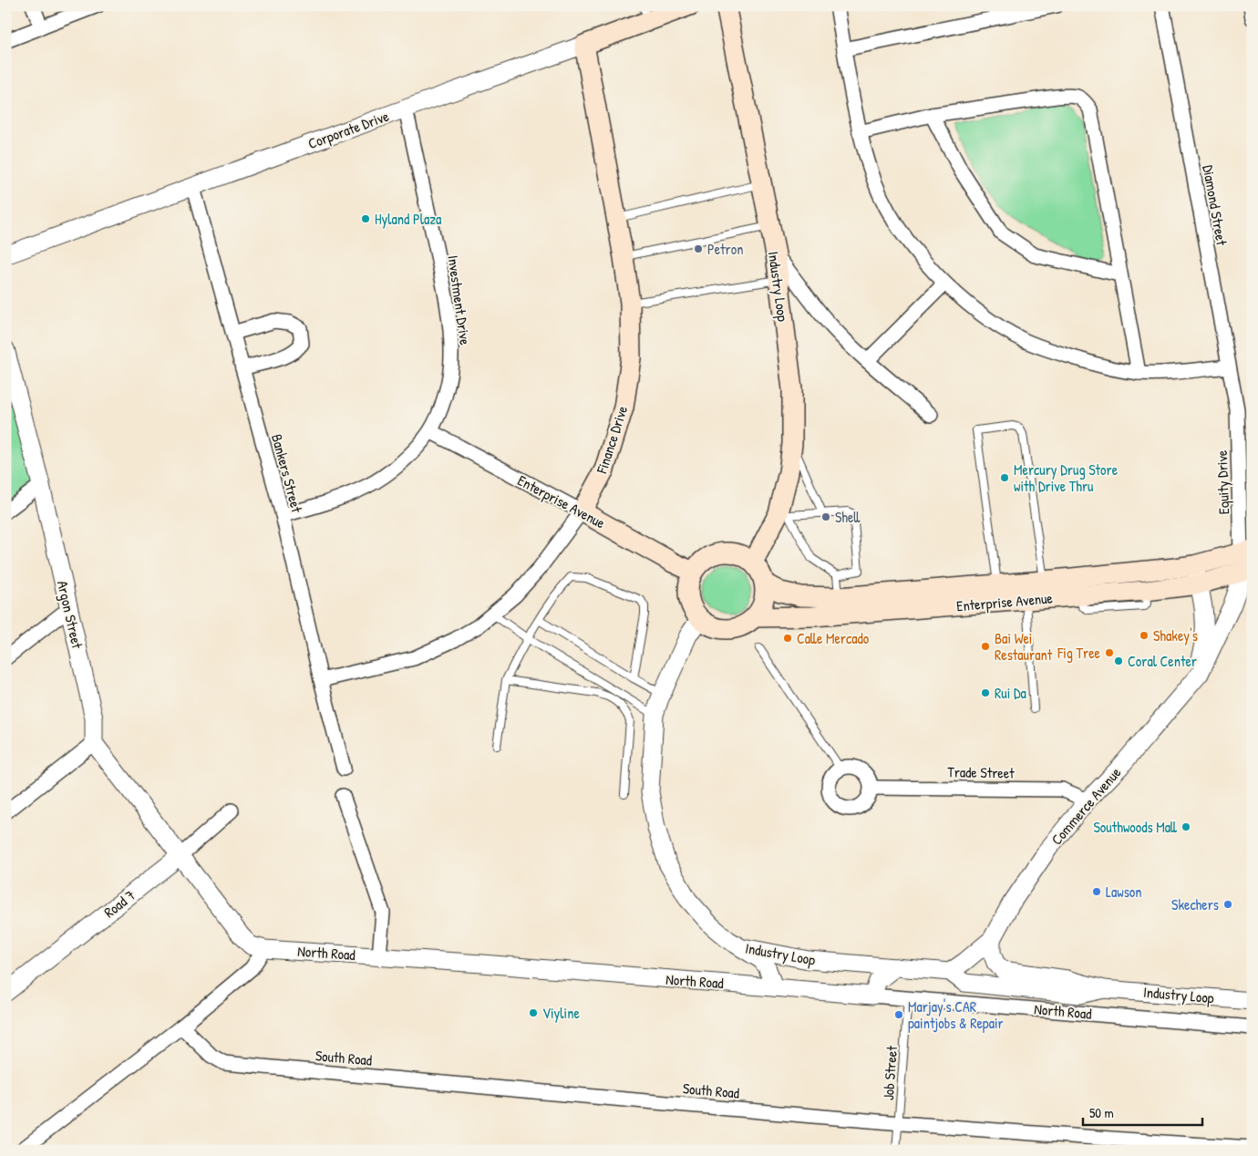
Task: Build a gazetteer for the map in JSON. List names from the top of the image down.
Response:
{
  "streets": {
    "main road": [
      "Corporate Drive",
      "Industry Loop",
      "Finance Drive",
      "Enterprise Avenue"
    ],
    "street": [
      "Diamond Street",
      "Investment Drive",
      "Bankers Street",
      "Equity Drive",
      "Argon Street",
      "Trade Street",
      "Commerce Avenue",
      "Road 7",
      "North Road",
      "South Road"
    ],
    "lane": ["Job Street"]
  },
  "crossings": [
    ["Corporate Drive", "Investment Drive"],
    ["Corporate Drive", "Finance Drive"],
    ["Corporate Drive", "Bankers Street"],
    ["Diamond Street", "Equity Drive"],
    ["Industry Loop", "Enterprise Avenue"],
    ["Industry Loop", "Commerce Avenue"],
    ["Investment Drive", "Bankers Street"],
    ["Investment Drive", "Enterprise Avenue"],
    ["Finance Drive", "Bankers Street"],
    ["Finance Drive", "Enterprise Avenue"],
    ["Equity Drive", "Enterprise Avenue"],
    ["Equity Drive", "Commerce Avenue"],
    ["Enterprise Avenue", "Commerce Avenue"],
    ["Trade Street", "Commerce Avenue"],
    ["Road 7", "North Road"],
    ["North Road", "Job Street"],
    ["South Road", "Job Street"]
  ],
  "places": [
    "Hyland Plaza",
    "Petron",
    "Mercury Drug Store with Drive Thru",
    "Shell",
    "Shakey's",
    "Calle Mercado",
    "Bai Wei Restaurant",
    "Fig Tree",
    "Coral Center",
    "Rui Da",
    "Southwoods Mall",
    "Lawson",
    "Skechers",
    "Viyline",
    "Marjay's CAR paintjobs & Repair"
  ],
  "scale_bar": "50 m"
}
